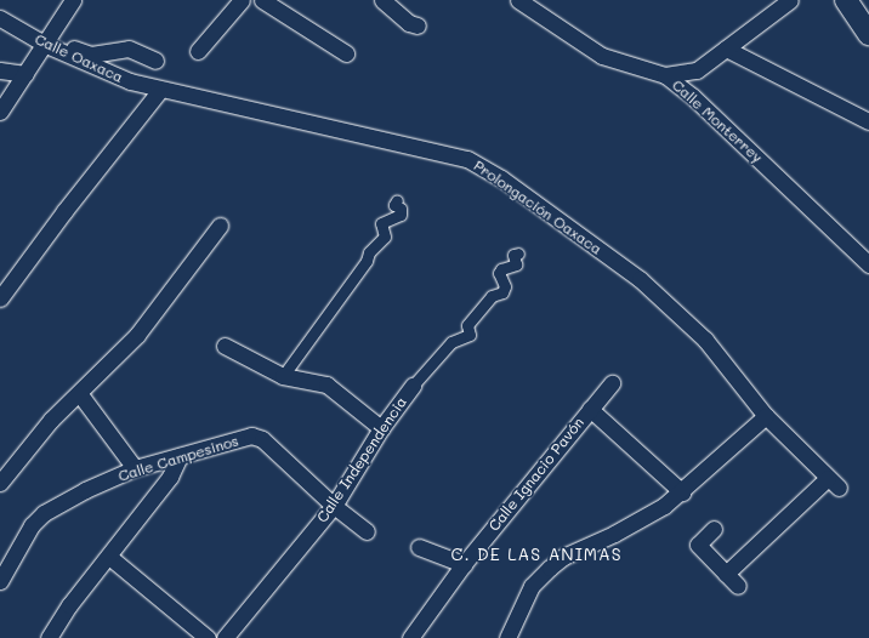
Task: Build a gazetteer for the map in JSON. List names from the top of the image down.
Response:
{
  "streets": {
    "street": [
      "Calle Oaxaca",
      "Calle Monterrey",
      "Prolongación Oaxaca",
      "Calle Campesinos",
      "Calle Independencia",
      "Calle Ignacio Pavón"
    ]
  },
  "crossings": [
    ["Calle Oaxaca", "Prolongación Oaxaca"],
    ["Calle Campesinos", "Calle Independencia"]
  ],
  "districts": ["C. DE LAS ANIMAS"]
}
